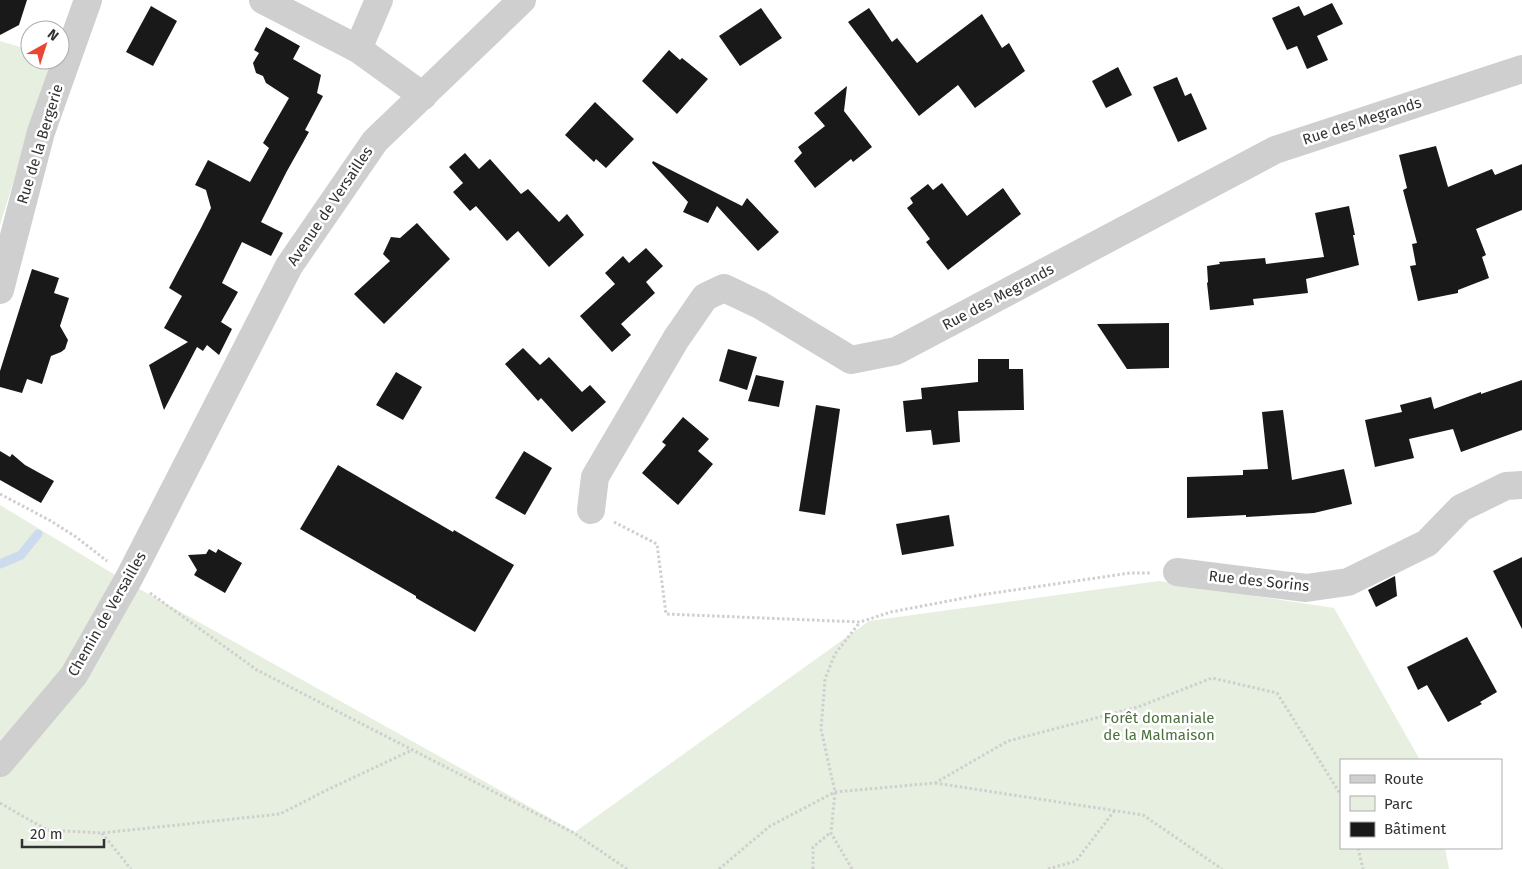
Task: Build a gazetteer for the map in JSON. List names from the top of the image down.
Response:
{
  "streets": {
    "street": [
      "Rue des Megrands",
      "Rue de la Bergerie",
      "Avenue de Versailles",
      "Rue des Sorins",
      "Chemin de Versailles"
    ]
  },
  "crossings": [
    ["Avenue de Versailles", "Chemin de Versailles"]
  ],
  "parks": ["Forêt domaniale de la Malmaison"],
  "legend": ["Route", "Parc", "Bâtiment"],
  "scale_bar": "20 m",
  "north": "top right"
}
